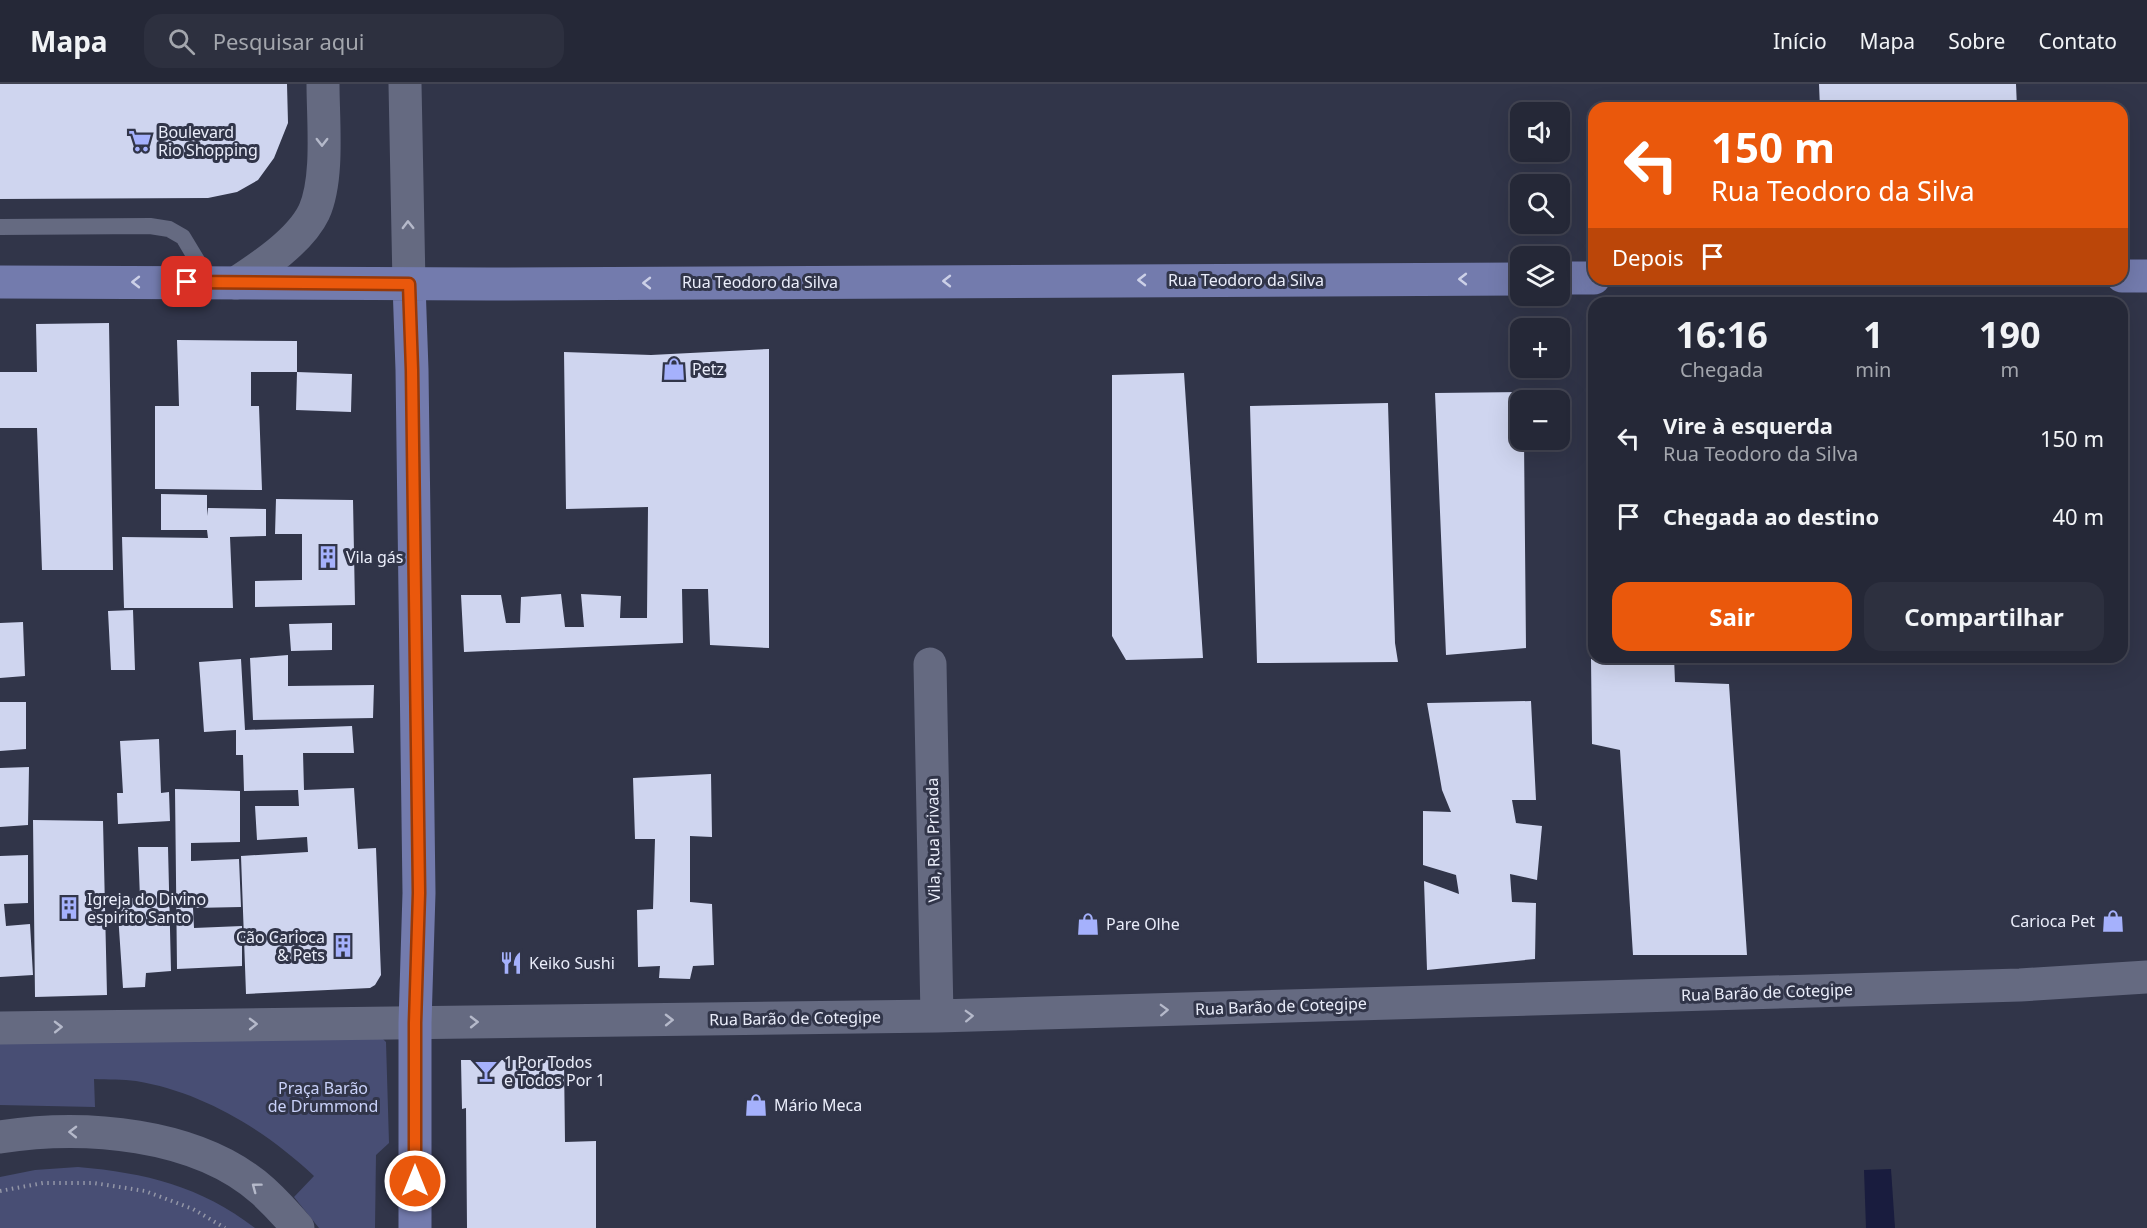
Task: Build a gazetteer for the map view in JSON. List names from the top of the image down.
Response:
{
  "streets": {
    "main road": ["Rua Teodoro da Silva"],
    "street": ["Vila, Rua Privada", "Rua Barão de Cotegipe"]
  },
  "crossings": [
    ["Vila, Rua Privada", "Rua Barão de Cotegipe"]
  ],
  "one_way": ["Rua Teodoro da Silva", "Rua Barão de Cotegipe"],
  "parks": ["Praça Barão de Drummond"],
  "places": {
    "supermarket": ["Boulevard Rio Shopping"],
    "shop": [
      "Petz",
      "Carioca Pet",
      "Pare Olhe",
      "Mário Meca"
    ],
    "building": ["Vila gás", "Igreja do Divino espirito Santo", "Cão Carioca & Pets"],
    "restaurant": ["Keiko Sushi"],
    "bar": ["1 Por Todos e Todos Por 1"]
  },
  "page": {
    "header": "Mapa",
    "search": "Pesquisar aqui",
    "nav": [
      "Início",
      "Mapa",
      "Sobre",
      "Contato"
    ],
    "map_buttons": ["+", "−"],
    "turn": ["150 m", "Rua Teodoro da Silva"],
    "then": "Depois",
    "eta": [
      "16:16",
      "Chegada",
      "1",
      "min",
      "190",
      "m"
    ],
    "list": [
      {
        "name": "Vire à esquerda",
        "note": "Rua Teodoro da Silva",
        "value": "150 m"
      },
      {
        "name": "Chegada ao destino",
        "value": "40 m"
      }
    ],
    "buttons": ["Sair", "Compartilhar"]
  }
}
